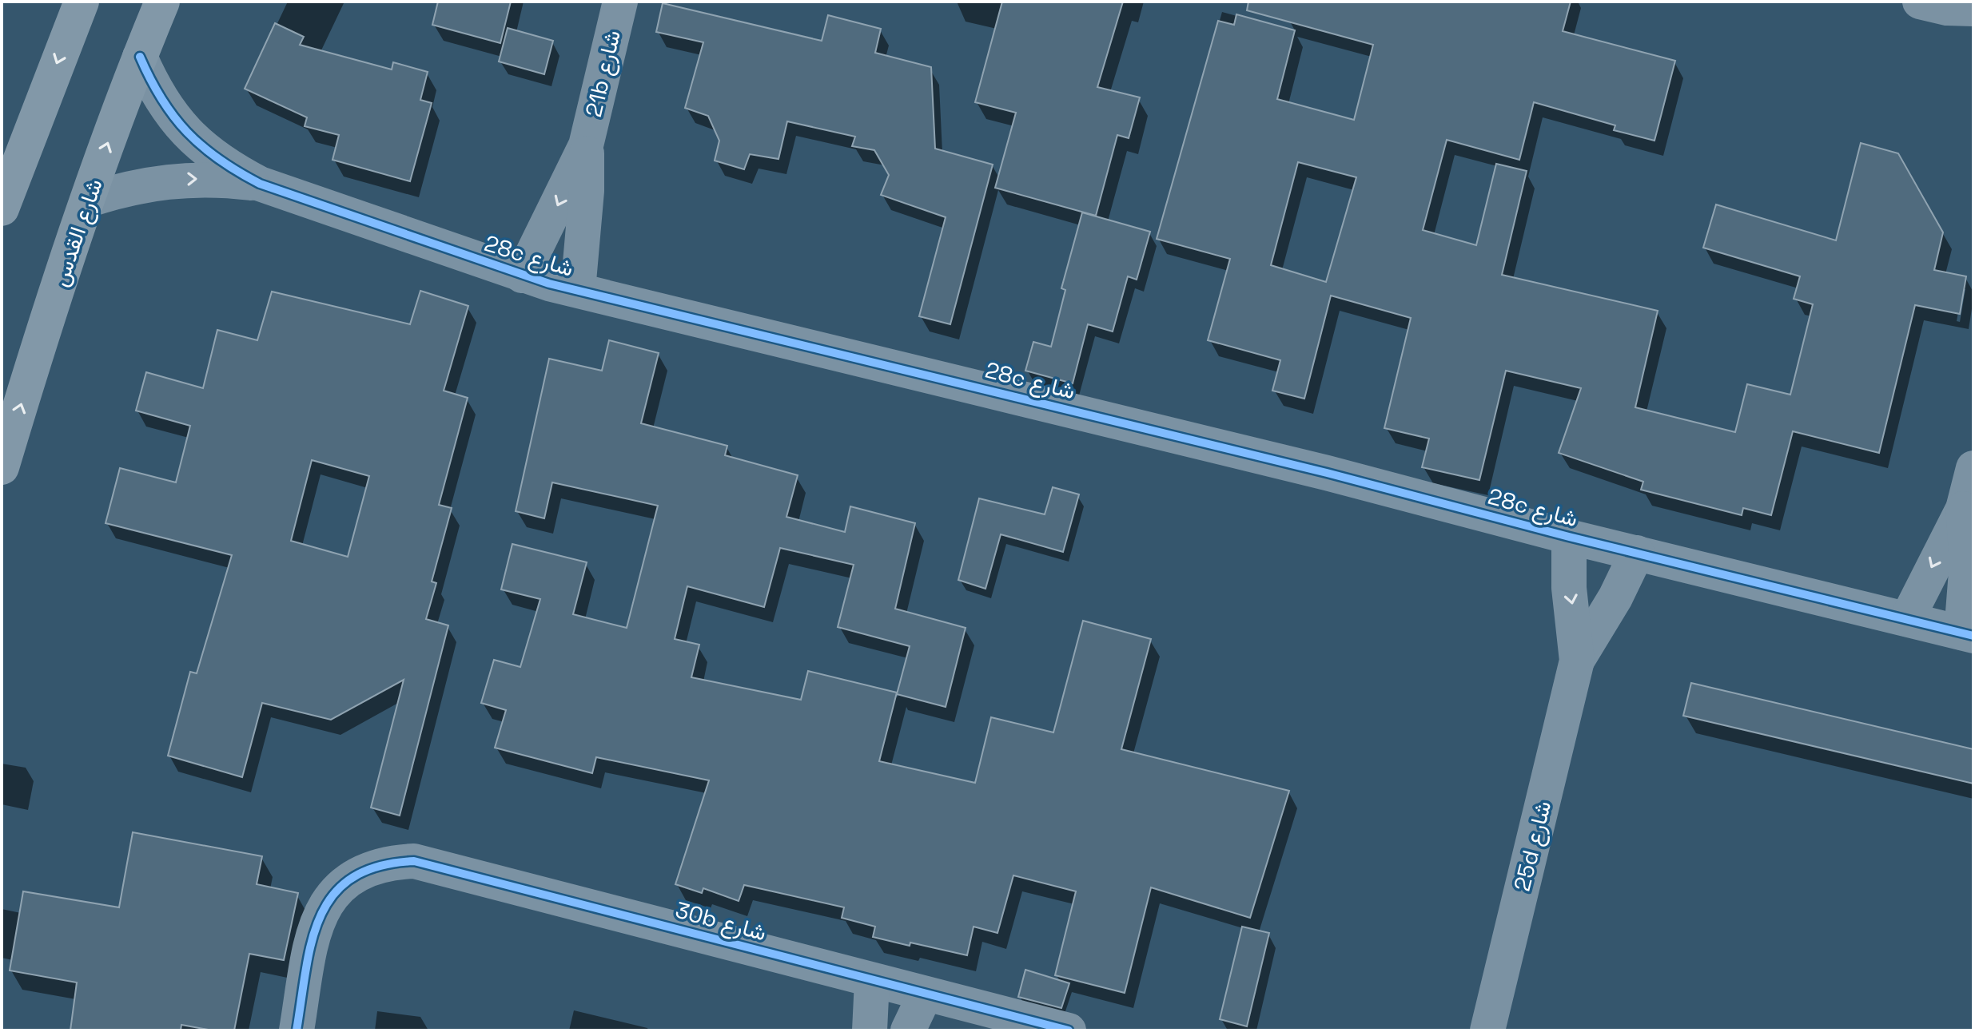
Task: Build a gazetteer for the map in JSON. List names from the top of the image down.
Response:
{
  "streets": {
    "main road": ["شارع القدس"],
    "street": [
      "21b شارع",
      "28c شارع",
      "25d شارع",
      "30b شارع"
    ]
  },
  "crossings": [
    ["21b شارع", "28c شارع"],
    ["شارع القدس", "28c شارع"],
    ["28c شارع", "25d شارع"]
  ]
}
